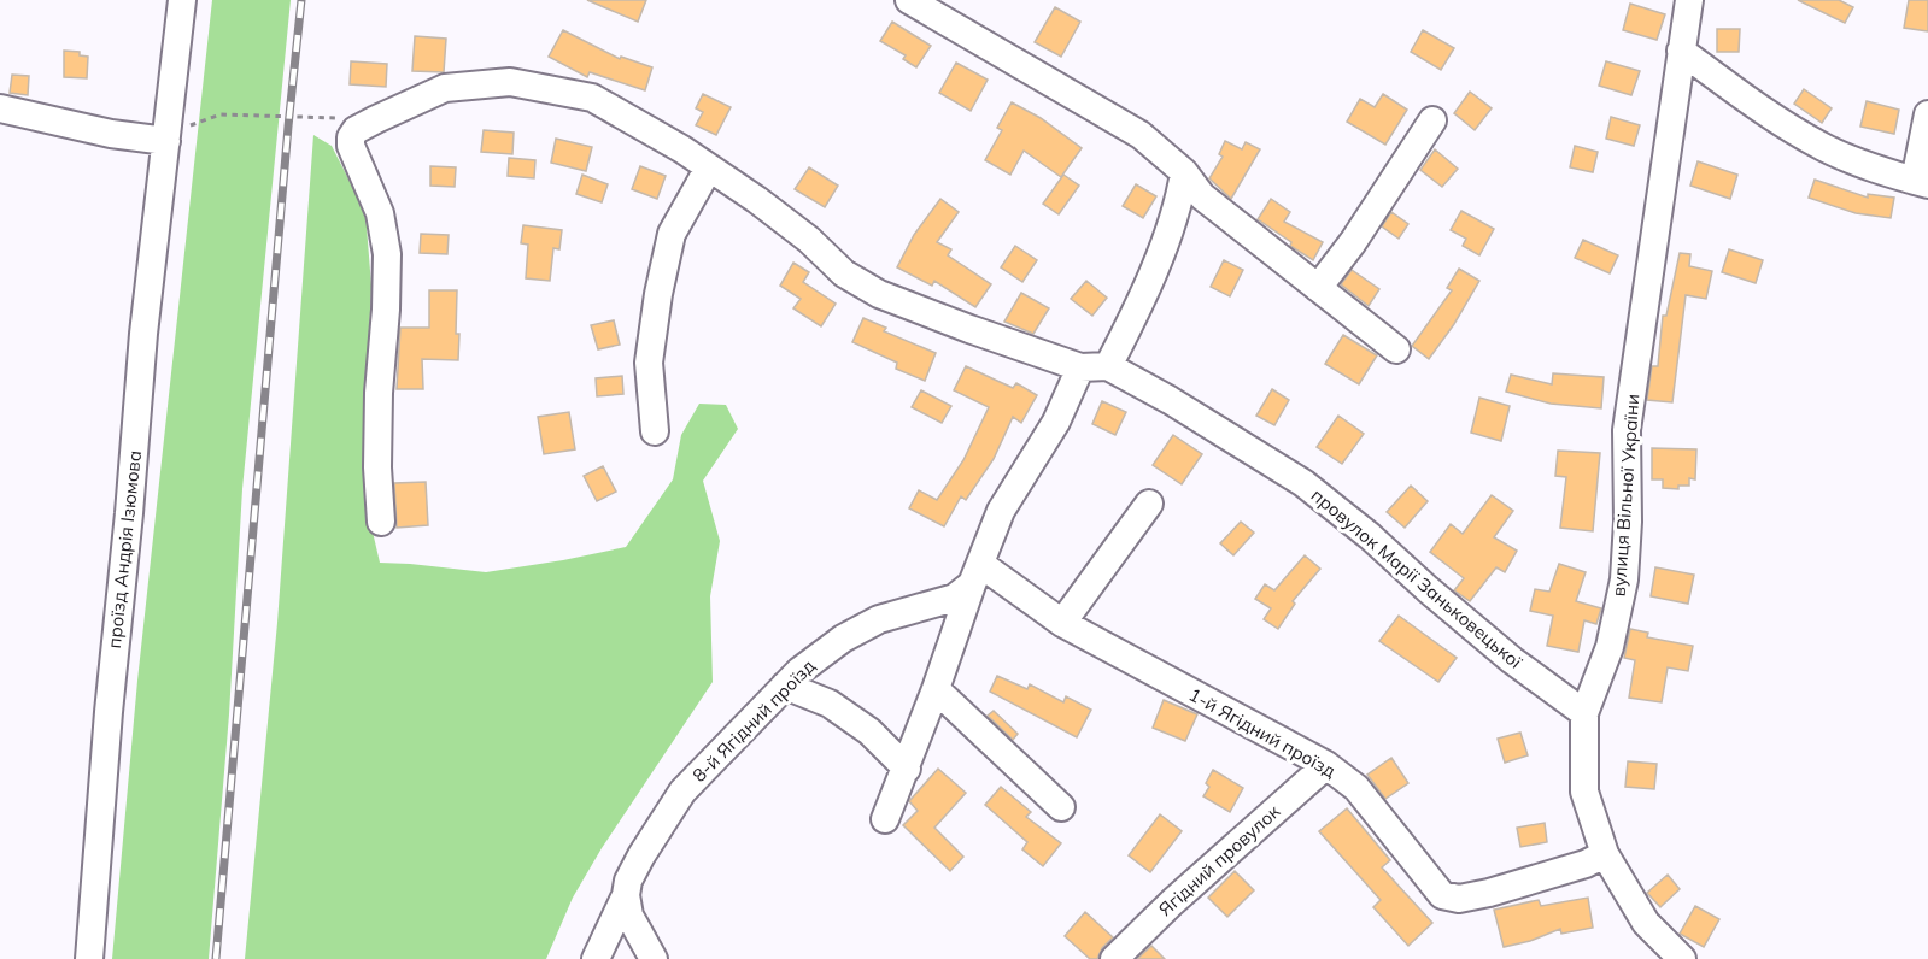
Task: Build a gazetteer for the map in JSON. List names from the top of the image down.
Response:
{
  "streets": {
    "street": [
      "вулиця Вільної України",
      "проїзд Андрія Ізюмова",
      "провулок Марії Заньковецької",
      "8-й Ягідний проїзд",
      "1-й Ягідний проїзд",
      "Ягідний провулок"
    ]
  },
  "crossings": [
    ["вулиця Вільної України", "провулок Марії Заньковецької"],
    ["вулиця Вільної України", "1-й Ягідний проїзд"],
    ["8-й Ягідний проїзд", "1-й Ягідний проїзд"],
    ["1-й Ягідний проїзд", "Ягідний провулок"]
  ]
}
